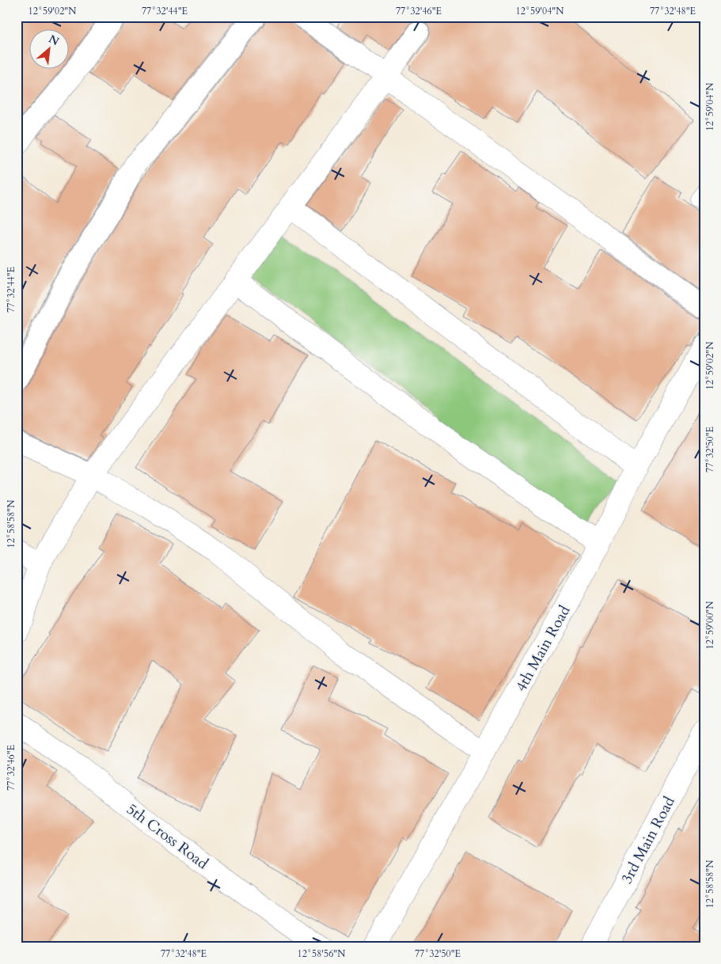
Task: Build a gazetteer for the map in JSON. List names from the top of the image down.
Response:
{
  "streets": {
    "street": ["4th Main Road", "5th Cross Road", "3rd Main Road"]
  },
  "north": "top right",
  "coordinates": [
    "12°59'02\"N",
    "77°32'44\"E",
    "77°32'46\"E",
    "12°59'04\"N",
    "77°32'48\"E",
    "77°32'50\"E",
    "12°58'58\"N",
    "12°59'00\"N",
    "12°58'56\"N"
  ]
}
